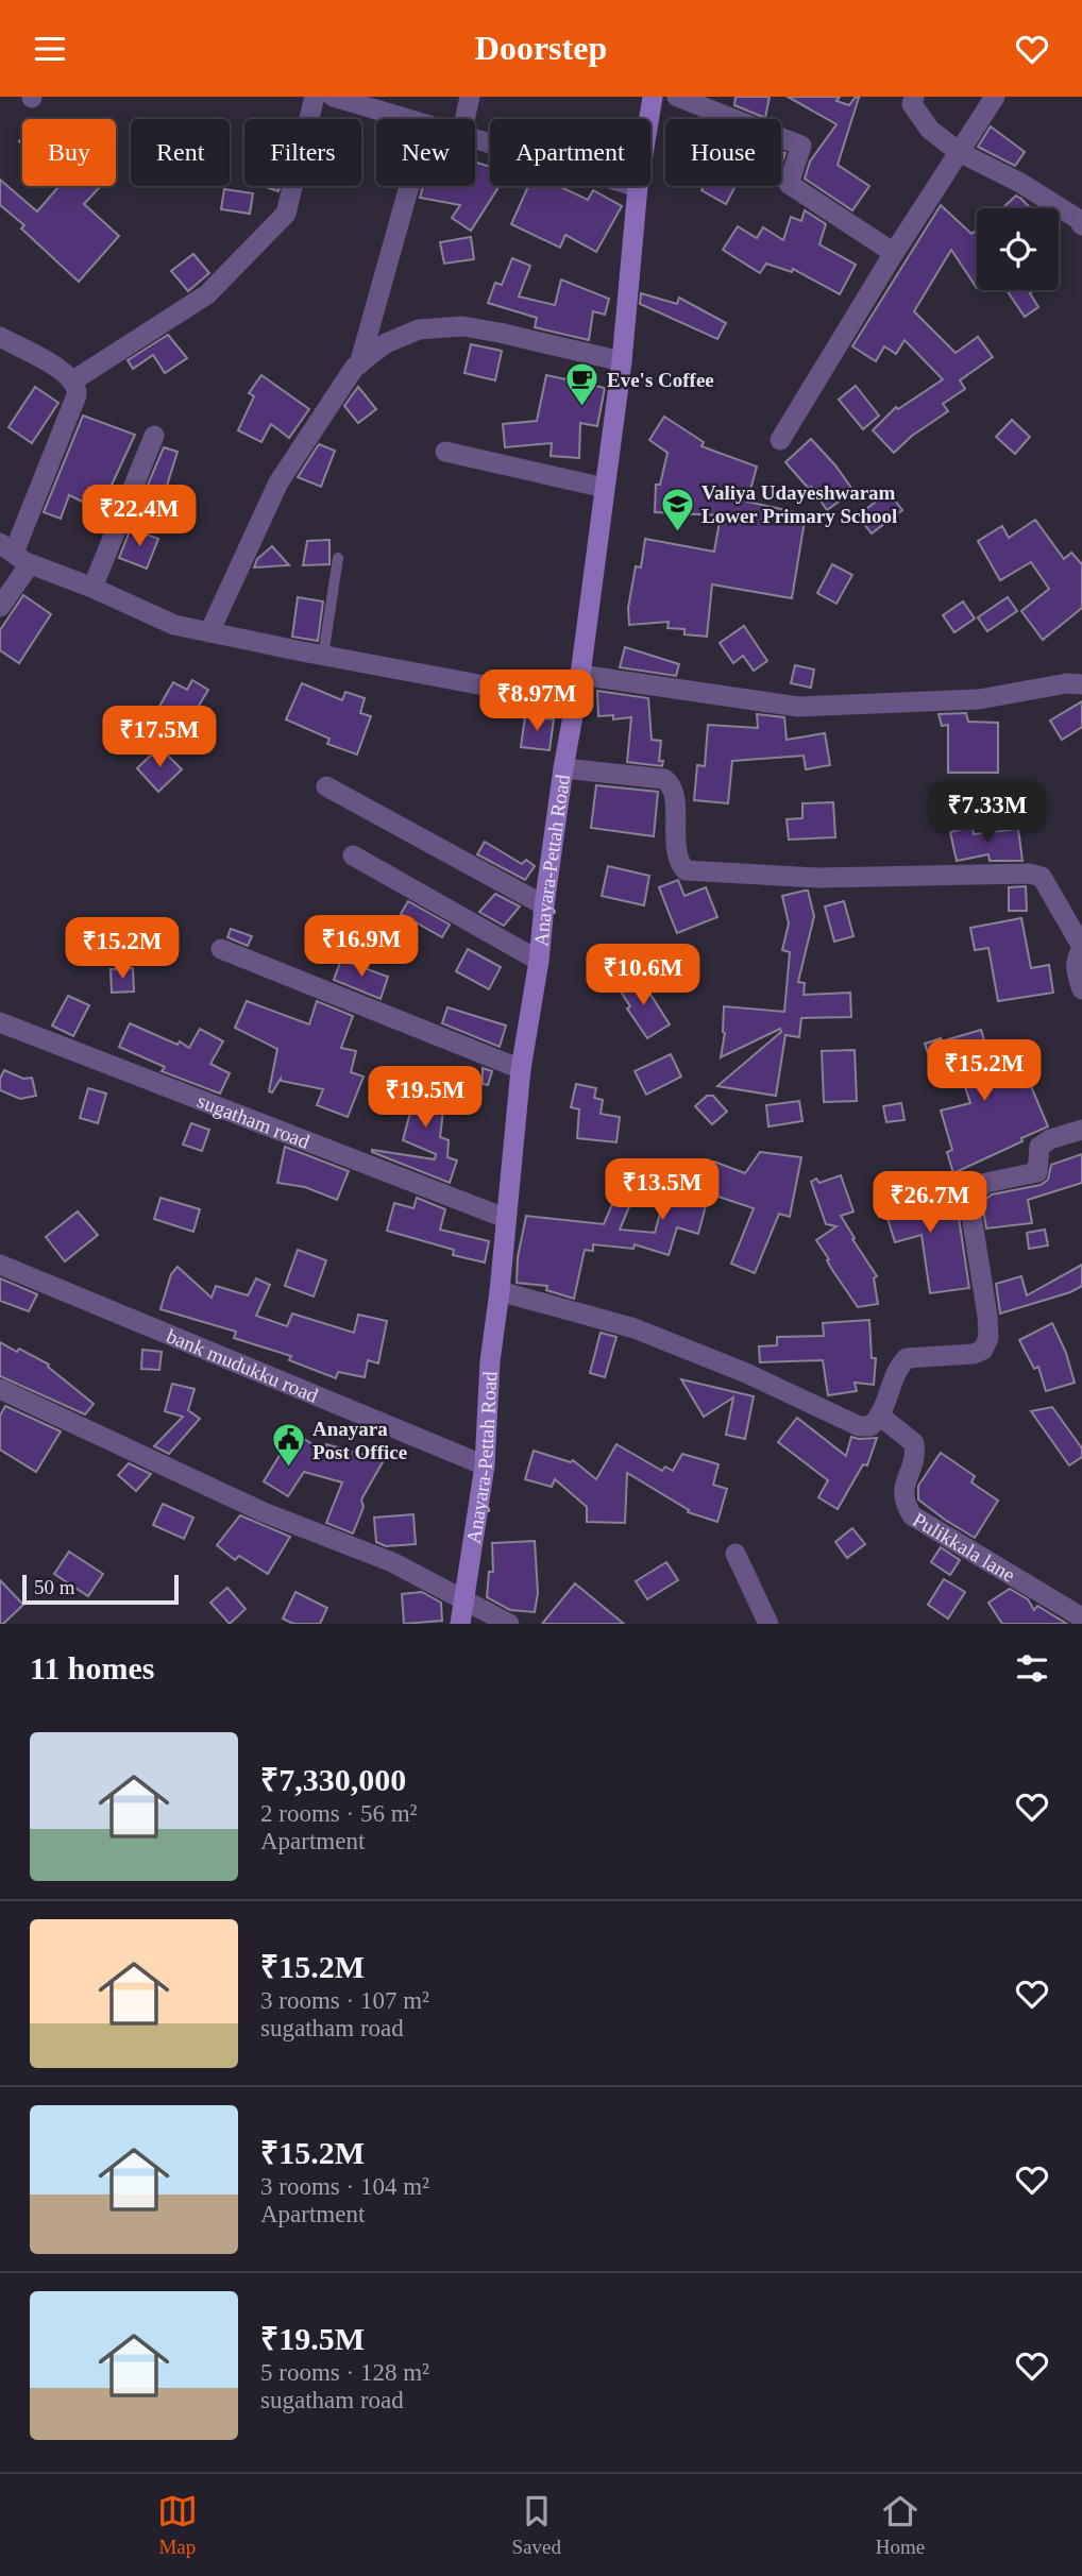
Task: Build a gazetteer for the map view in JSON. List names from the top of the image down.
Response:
{
  "streets": {
    "main road": ["Anayara-Pettah Road"],
    "street": ["sugatham road", "bank mudukku road", "Pulikkala lane"]
  },
  "crossings": [
    ["Anayara-Pettah Road", "sugatham road"],
    ["Anayara-Pettah Road", "bank mudukku road"]
  ],
  "places": {
    "cafe": ["Eve's Coffee"],
    "school or university": ["Valiya Udayeshwaram Lower Primary School"],
    "public building": ["Anayara Post Office"]
  },
  "scale_bar": "50 m",
  "page": {
    "header": "Doorstep",
    "chip": [
      "Buy",
      "Rent",
      "Filters",
      "New",
      "Apartment",
      "House"
    ],
    "price": [
      "₹22.4M",
      "₹8.97M",
      "₹17.5M",
      "₹7.33M",
      "₹16.9M",
      "₹15.2M",
      "₹10.6M",
      "₹15.2M",
      "₹19.5M",
      "₹13.5M",
      "₹26.7M"
    ],
    "scale": "50 m",
    "heading": "11 homes",
    "list": [
      {
        "name": "₹7,330,000",
        "note": "2 rooms · 56 m² · Apartment"
      },
      {
        "name": "₹15.2M",
        "note": "3 rooms · 107 m² · sugatham road"
      },
      {
        "name": "₹15.2M",
        "note": "3 rooms · 104 m² · Apartment"
      },
      {
        "name": "₹19.5M",
        "note": "5 rooms · 128 m² · sugatham road"
      }
    ],
    "tabs": ["Map", "Saved", "Home"]
  }
}
